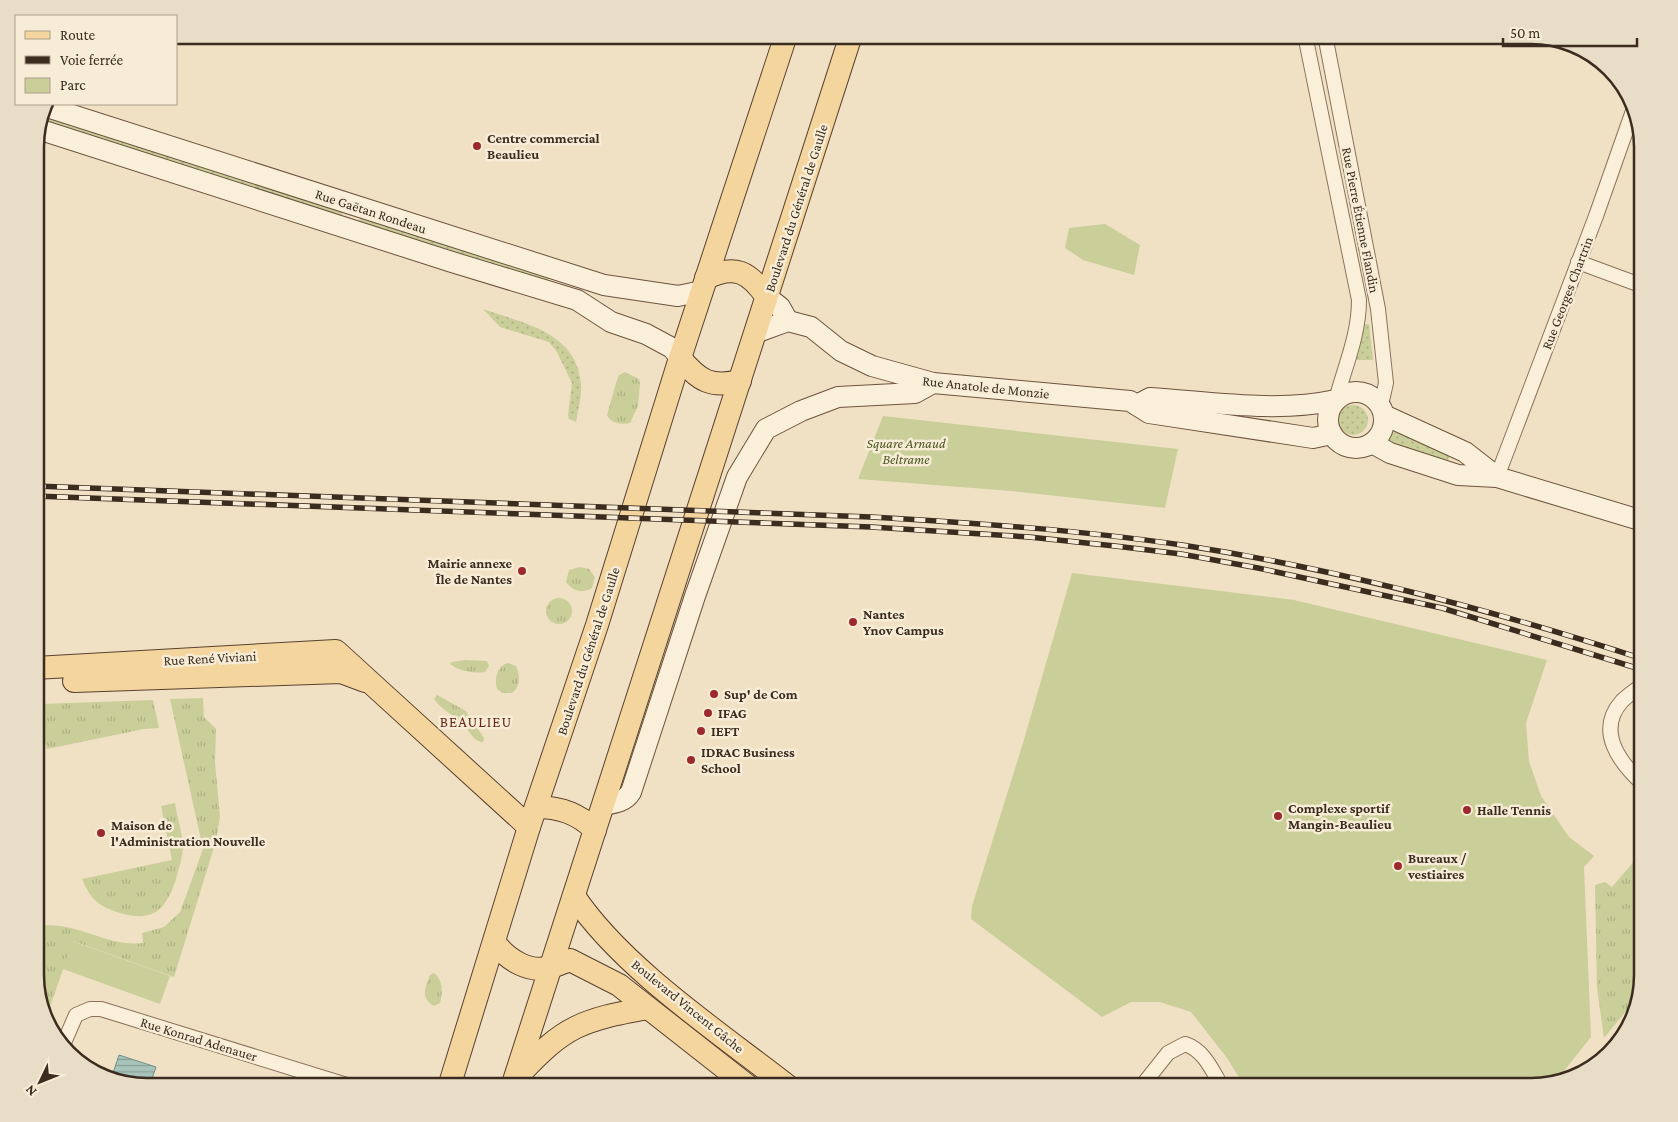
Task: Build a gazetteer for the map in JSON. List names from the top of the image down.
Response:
{
  "streets": {
    "main road": ["Boulevard du Général de Gaulle", "Rue René Viviani", "Boulevard Vincent Gâche"],
    "street": [
      "Rue Gaëtan Rondeau",
      "Rue Pierre Étienne Flandin",
      "Rue Georges Chartrin",
      "Rue Anatole de Monzie",
      "Rue Konrad Adenauer"
    ]
  },
  "crossings": [
    ["Boulevard du Général de Gaulle", "Rue Gaëtan Rondeau"],
    ["Boulevard du Général de Gaulle", "Rue René Viviani"],
    ["Boulevard du Général de Gaulle", "Boulevard Vincent Gâche"],
    ["Rue Pierre Étienne Flandin", "Rue Anatole de Monzie"]
  ],
  "districts": ["BEAULIEU"],
  "parks": ["Square Arnaud Beltrame"],
  "places": [
    "Centre commercial Beaulieu",
    "Mairie annexe Île de Nantes",
    "Nantes Ynov Campus",
    "Sup' de Com",
    "IFAG",
    "IEFT",
    "IDRAC Business School",
    "Halle Tennis",
    "Complexe sportif Mangin-Beaulieu",
    "Maison de l'Administration Nouvelle",
    "Bureaux / vestiaires"
  ],
  "legend": ["Route", "Voie ferrée", "Parc"],
  "scale_bar": "50 m",
  "north": "bottom left"
}
